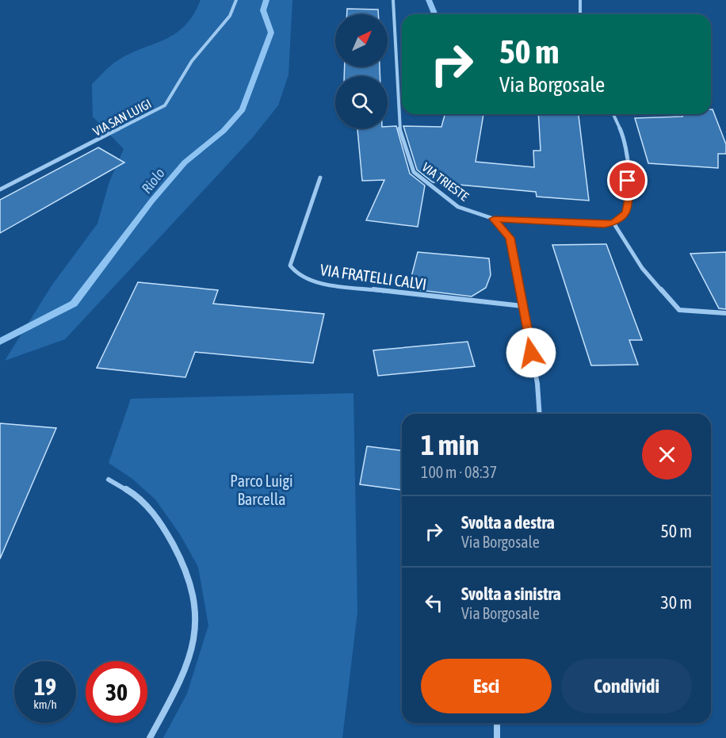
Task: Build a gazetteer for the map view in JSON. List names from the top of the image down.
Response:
{
  "streets": {
    "street": ["VIA SAN LUIGI", "VIA TRIESTE", "VIA FRATELLI CALVI"]
  },
  "water": ["Riolo"],
  "parks": ["Parco Luigi Barcella"],
  "north": "top right",
  "page": {
    "turn": ["50 m", "Via Borgosale"],
    "heading": ["1 min", "100 m · 08:37"],
    "list": [
      {
        "name": "Svolta a destra",
        "note": "Via Borgosale",
        "value": "50 m"
      },
      {
        "name": "Svolta a sinistra",
        "note": "Via Borgosale",
        "value": "30 m"
      }
    ],
    "buttons": ["Esci", "Condividi"],
    "speed": "19 km/h",
    "limit": "30"
  }
}
